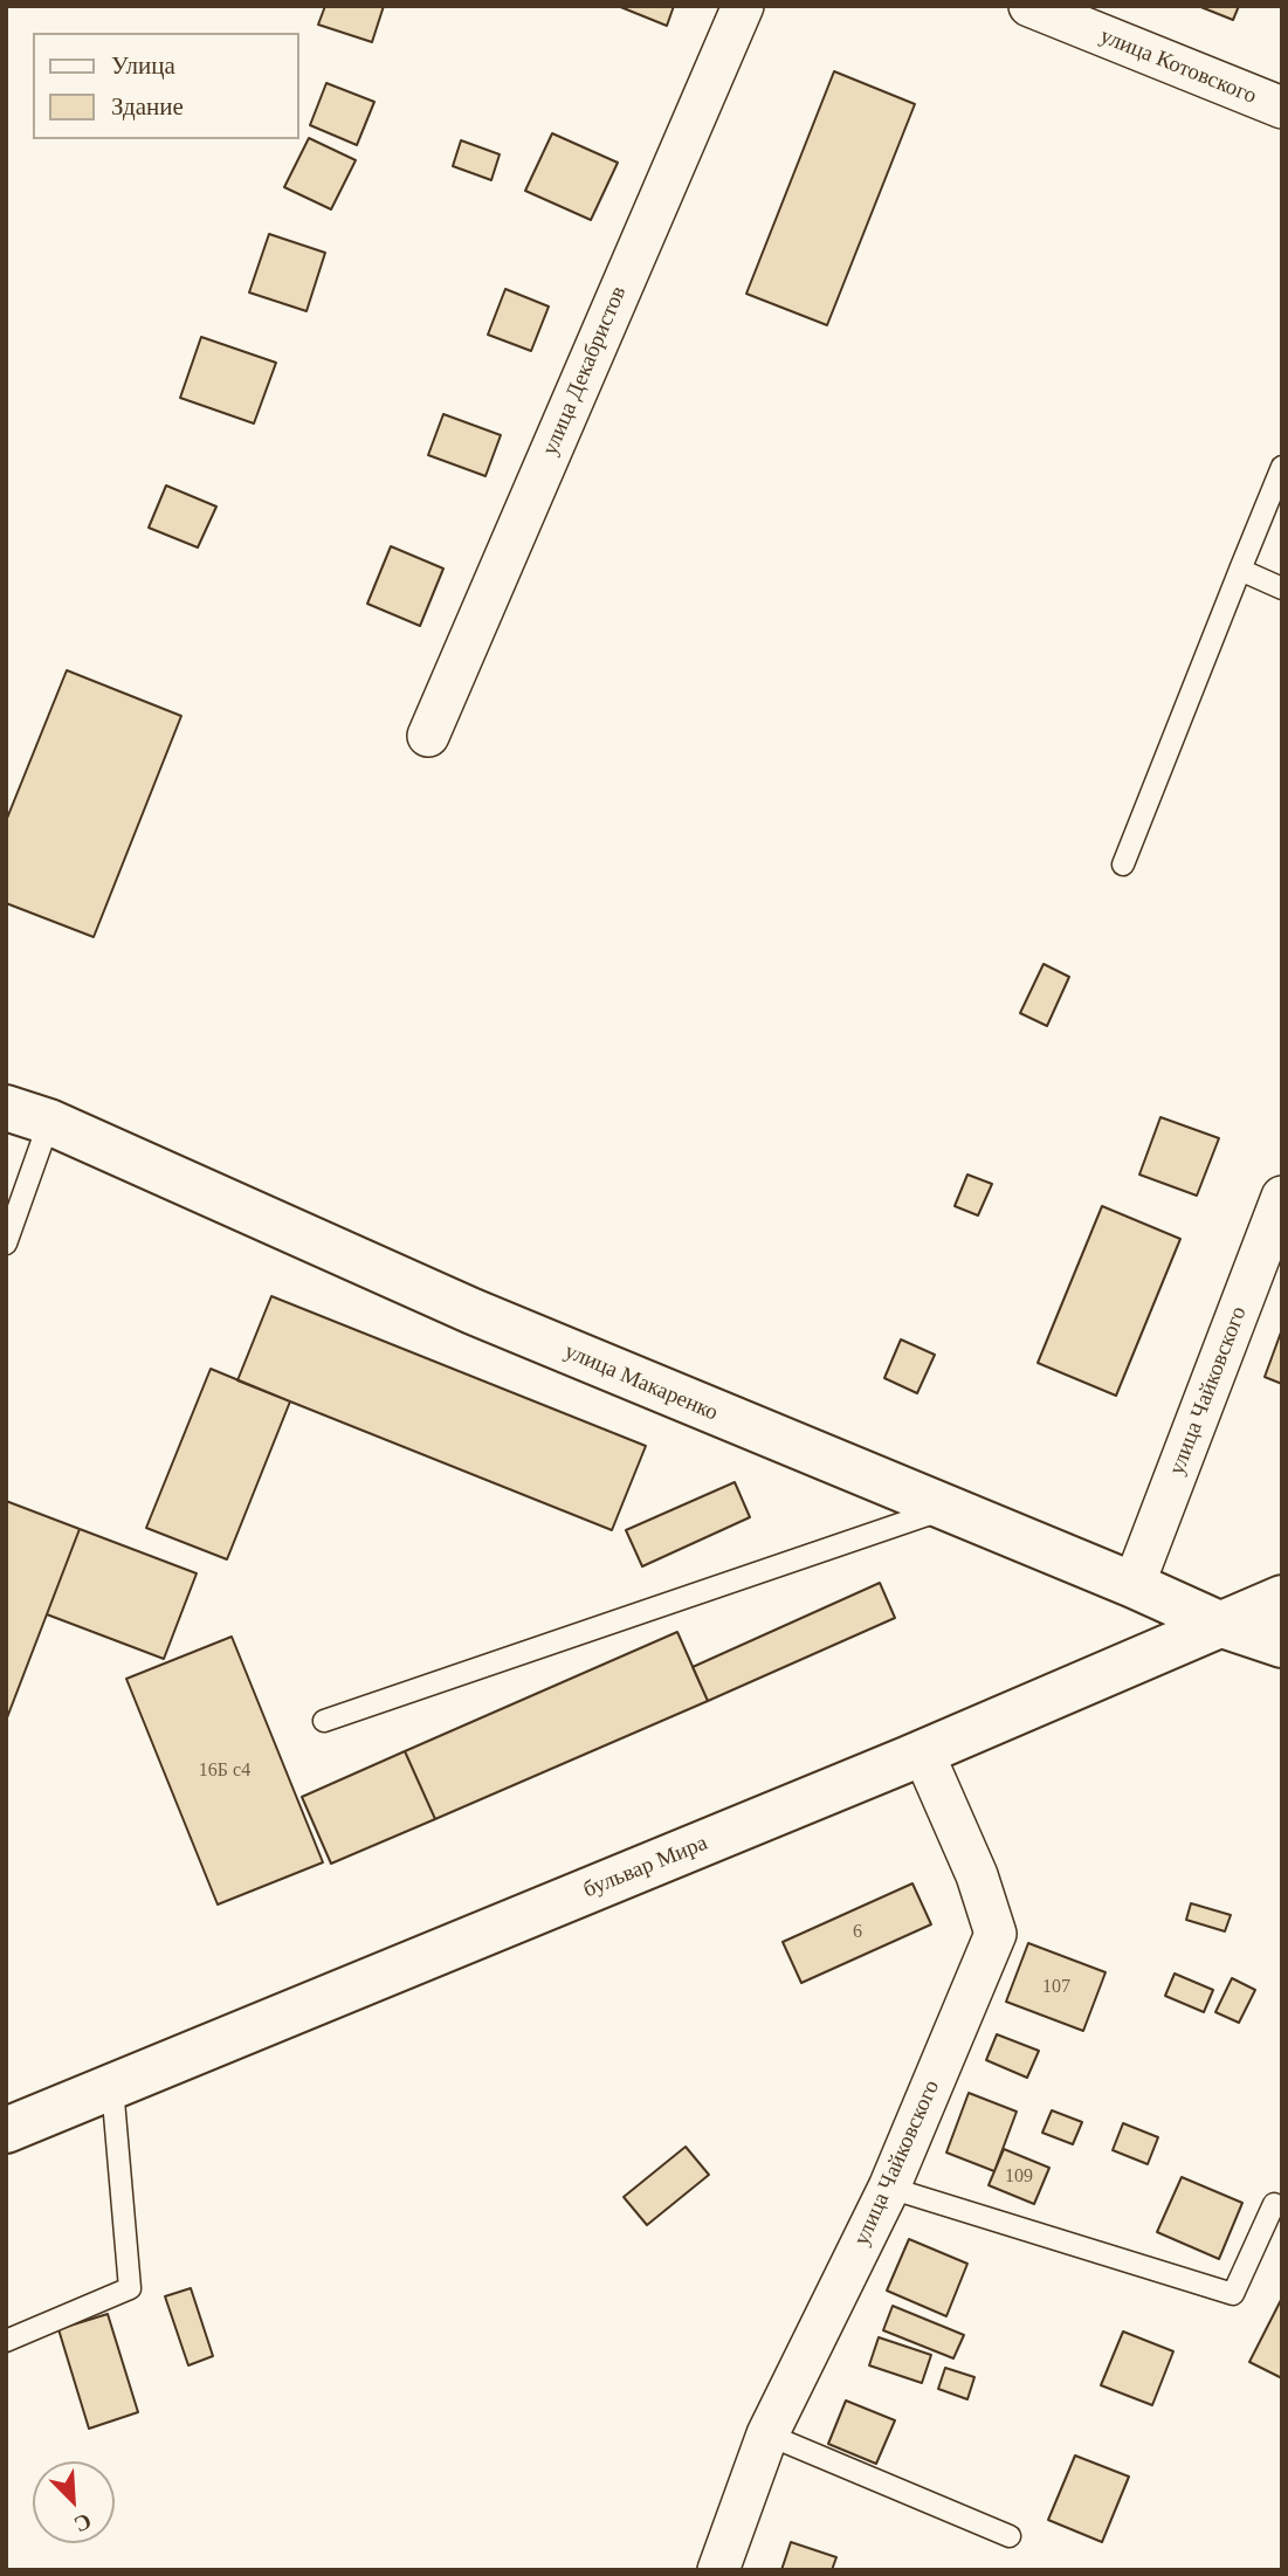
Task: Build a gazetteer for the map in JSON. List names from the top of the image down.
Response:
{
  "streets": {
    "street": [
      "улица Котовского",
      "улица Декабристов",
      "улица Макаренко",
      "улица Чайковского",
      "бульвар Мира"
    ]
  },
  "crossings": [
    ["улица Макаренко", "улица Чайковского"],
    ["улица Макаренко", "бульвар Мира"],
    ["улица Чайковского", "бульвар Мира"]
  ],
  "house_numbers": [
    "16Б с4",
    "6",
    "107",
    "109"
  ],
  "legend": ["Улица", "Здание"],
  "north": "bottom right"
}
